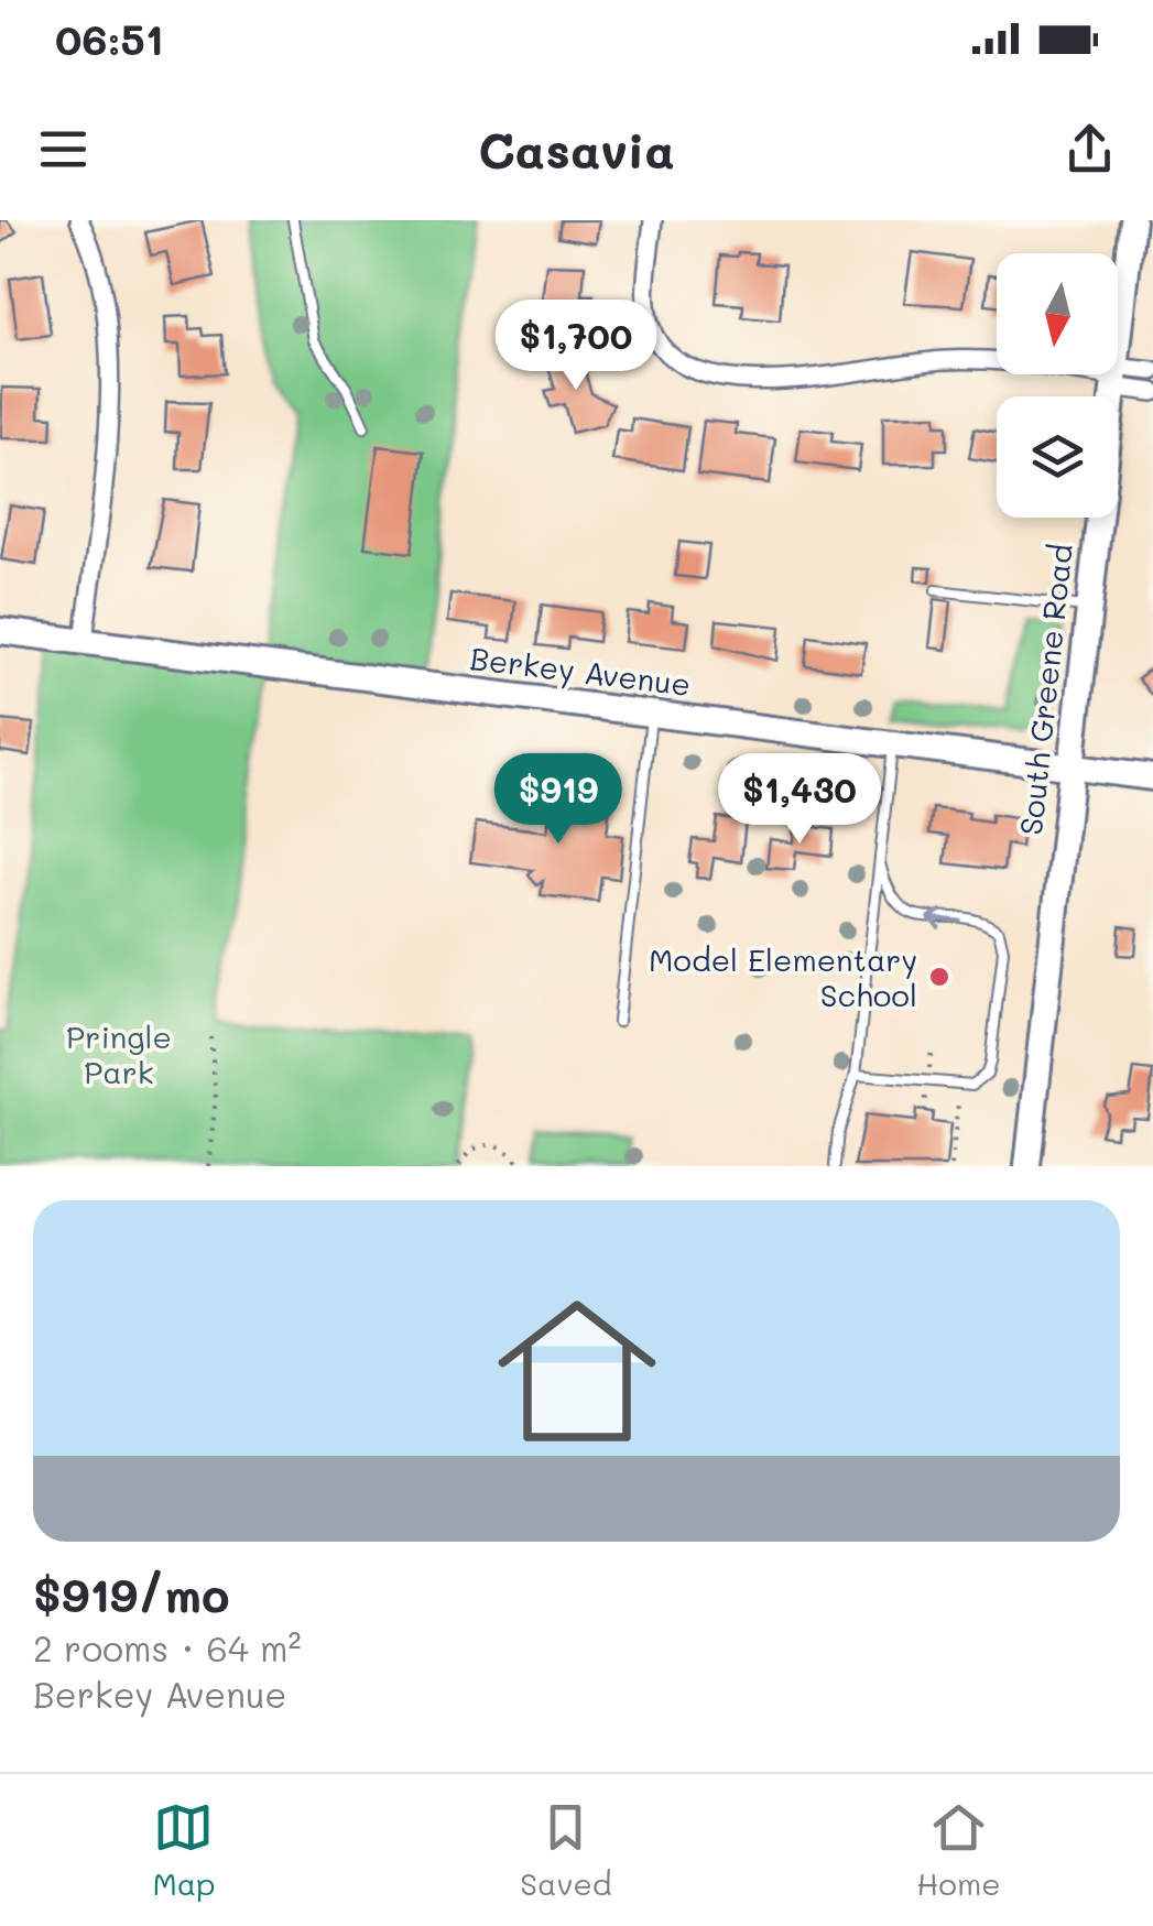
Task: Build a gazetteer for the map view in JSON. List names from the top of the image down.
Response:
{
  "streets": {
    "street": ["Berkey Avenue", "South Greene Road"]
  },
  "crossings": [
    ["Berkey Avenue", "South Greene Road"]
  ],
  "parks": ["Pringle Park"],
  "places": ["Model Elementary School"],
  "north": "bottom",
  "page": {
    "status": "06:51",
    "header": "Casavia",
    "price": ["$1,700", "$919", "$1,430"],
    "list": [
      {
        "name": "$919/mo",
        "note": "2 rooms · 64 m² · Berkey Avenue"
      }
    ],
    "tabs": ["Map", "Saved", "Home"]
  }
}
